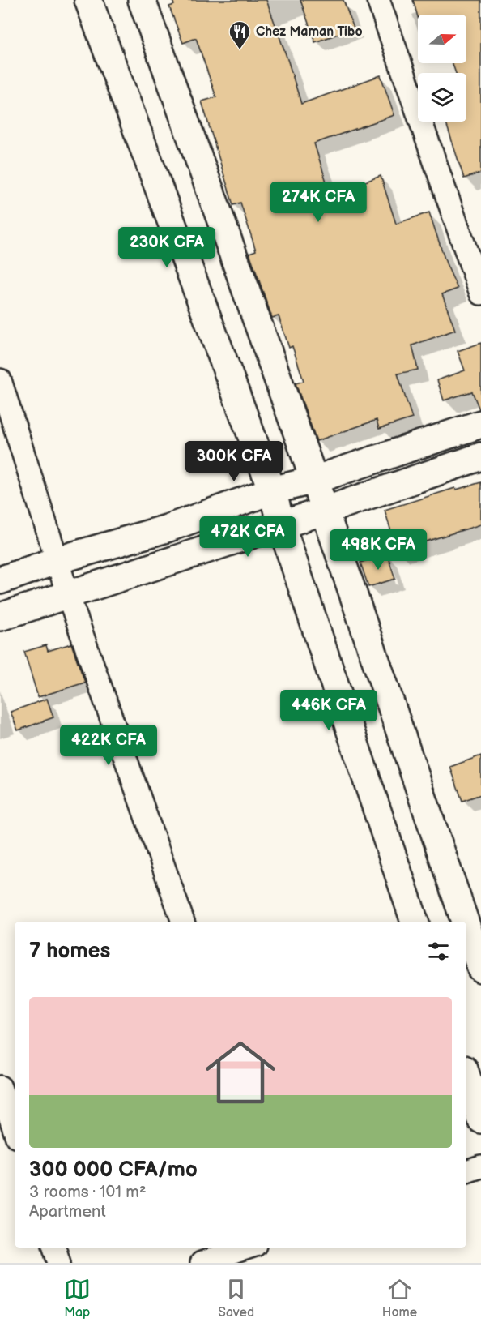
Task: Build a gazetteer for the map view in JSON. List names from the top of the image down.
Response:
{
  "places": {
    "restaurant": ["Chez Maman Tibo"]
  },
  "north": "right",
  "page": {
    "price": [
      "274K CFA",
      "230K CFA",
      "300K CFA",
      "472K CFA",
      "498K CFA",
      "446K CFA",
      "422K CFA"
    ],
    "heading": "7 homes",
    "list": [
      {
        "name": "300 000 CFA/mo",
        "note": "3 rooms · 101 m² · Apartment"
      }
    ],
    "tabs": ["Map", "Saved", "Home"]
  }
}
